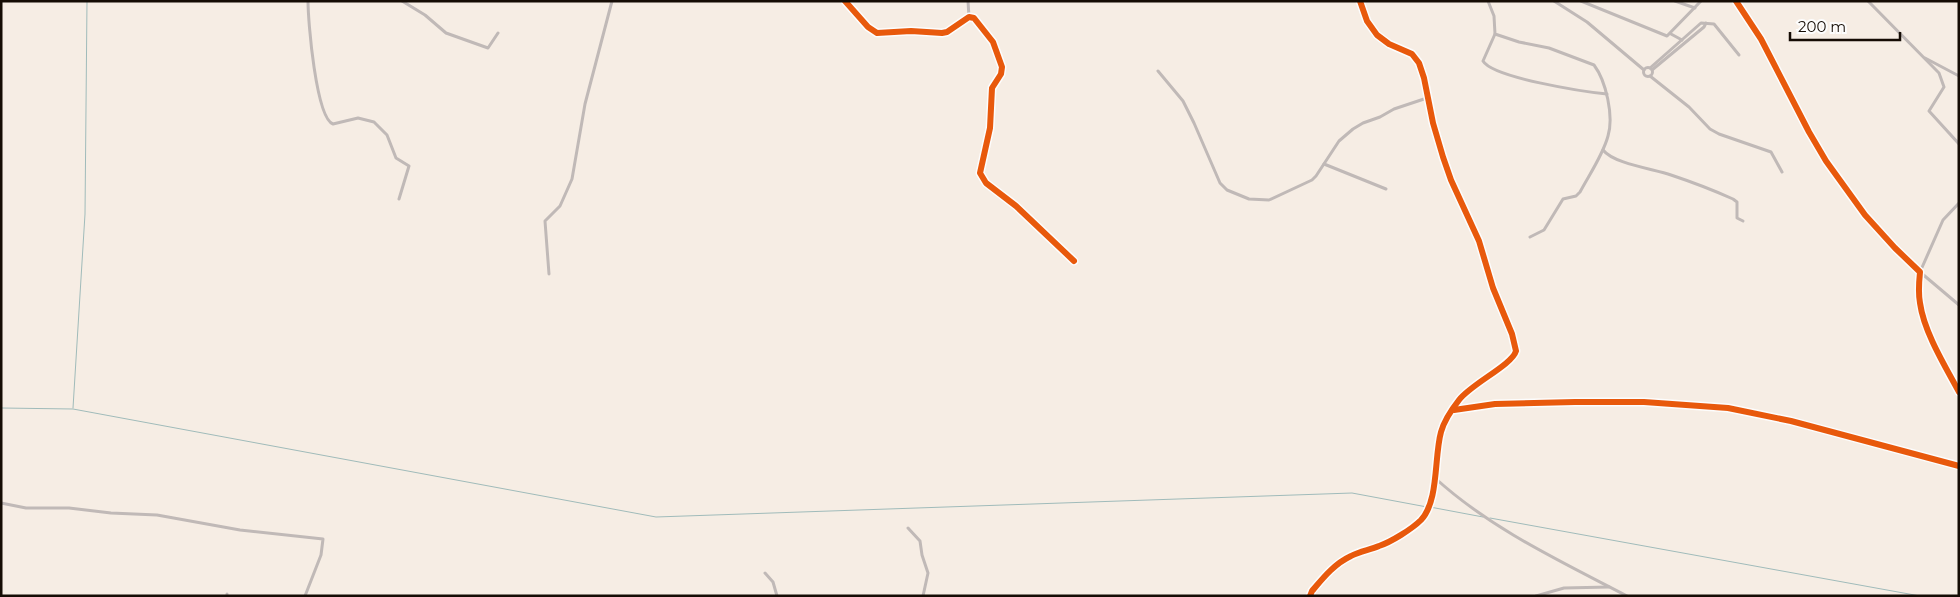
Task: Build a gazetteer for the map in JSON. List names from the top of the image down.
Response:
{
  "scale_bar": "200 m"
}
